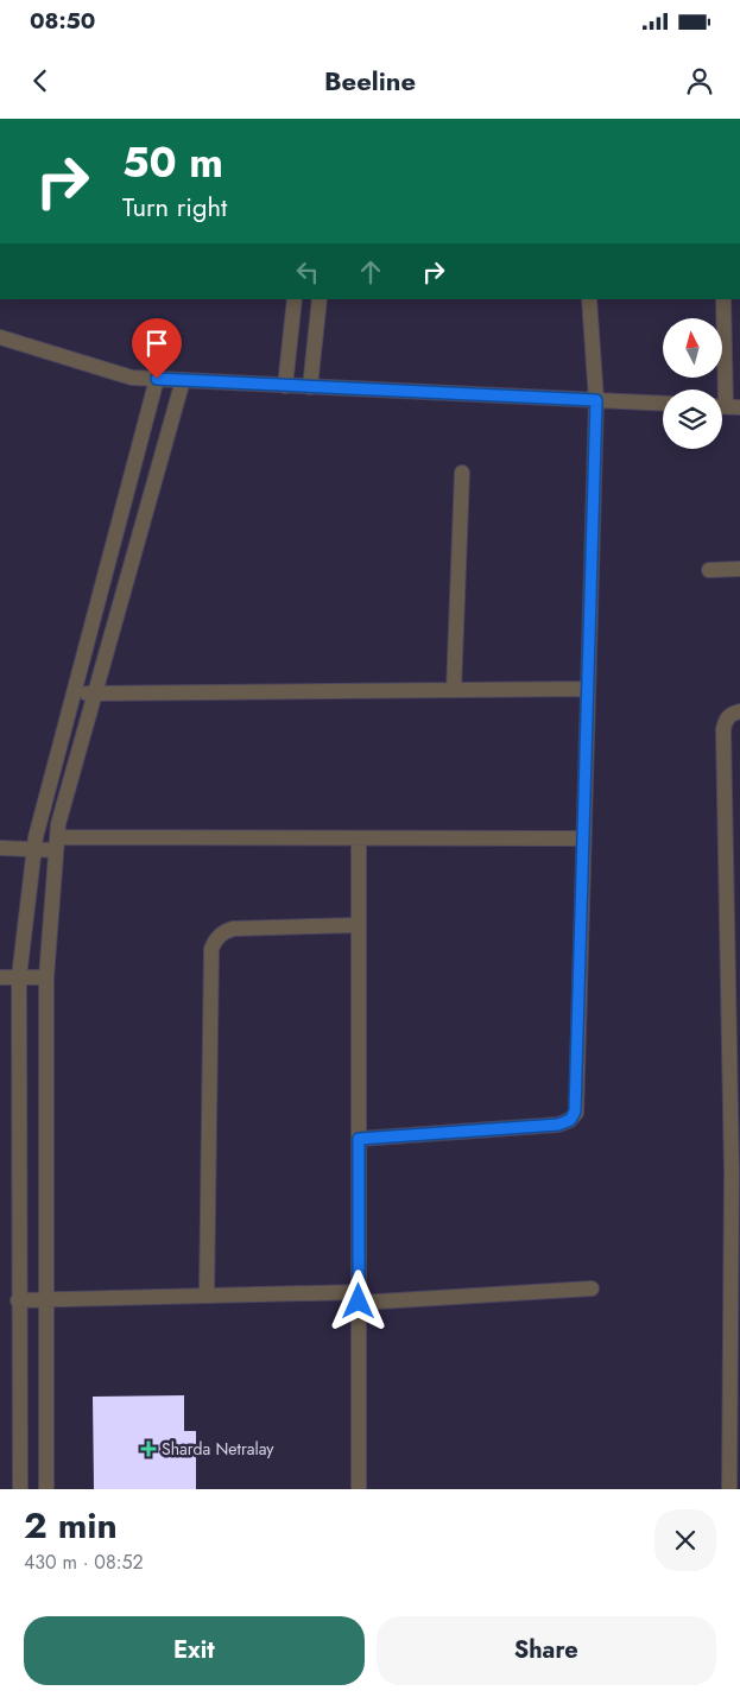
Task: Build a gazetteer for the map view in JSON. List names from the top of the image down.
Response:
{
  "places": {
    "health": ["Sharda Netralay"]
  },
  "north": "top",
  "page": {
    "status": "08:50",
    "header": "Beeline",
    "turn": ["50 m", "Turn right"],
    "heading": ["2 min", "430 m · 08:52"],
    "buttons": ["Exit", "Share"]
  }
}
